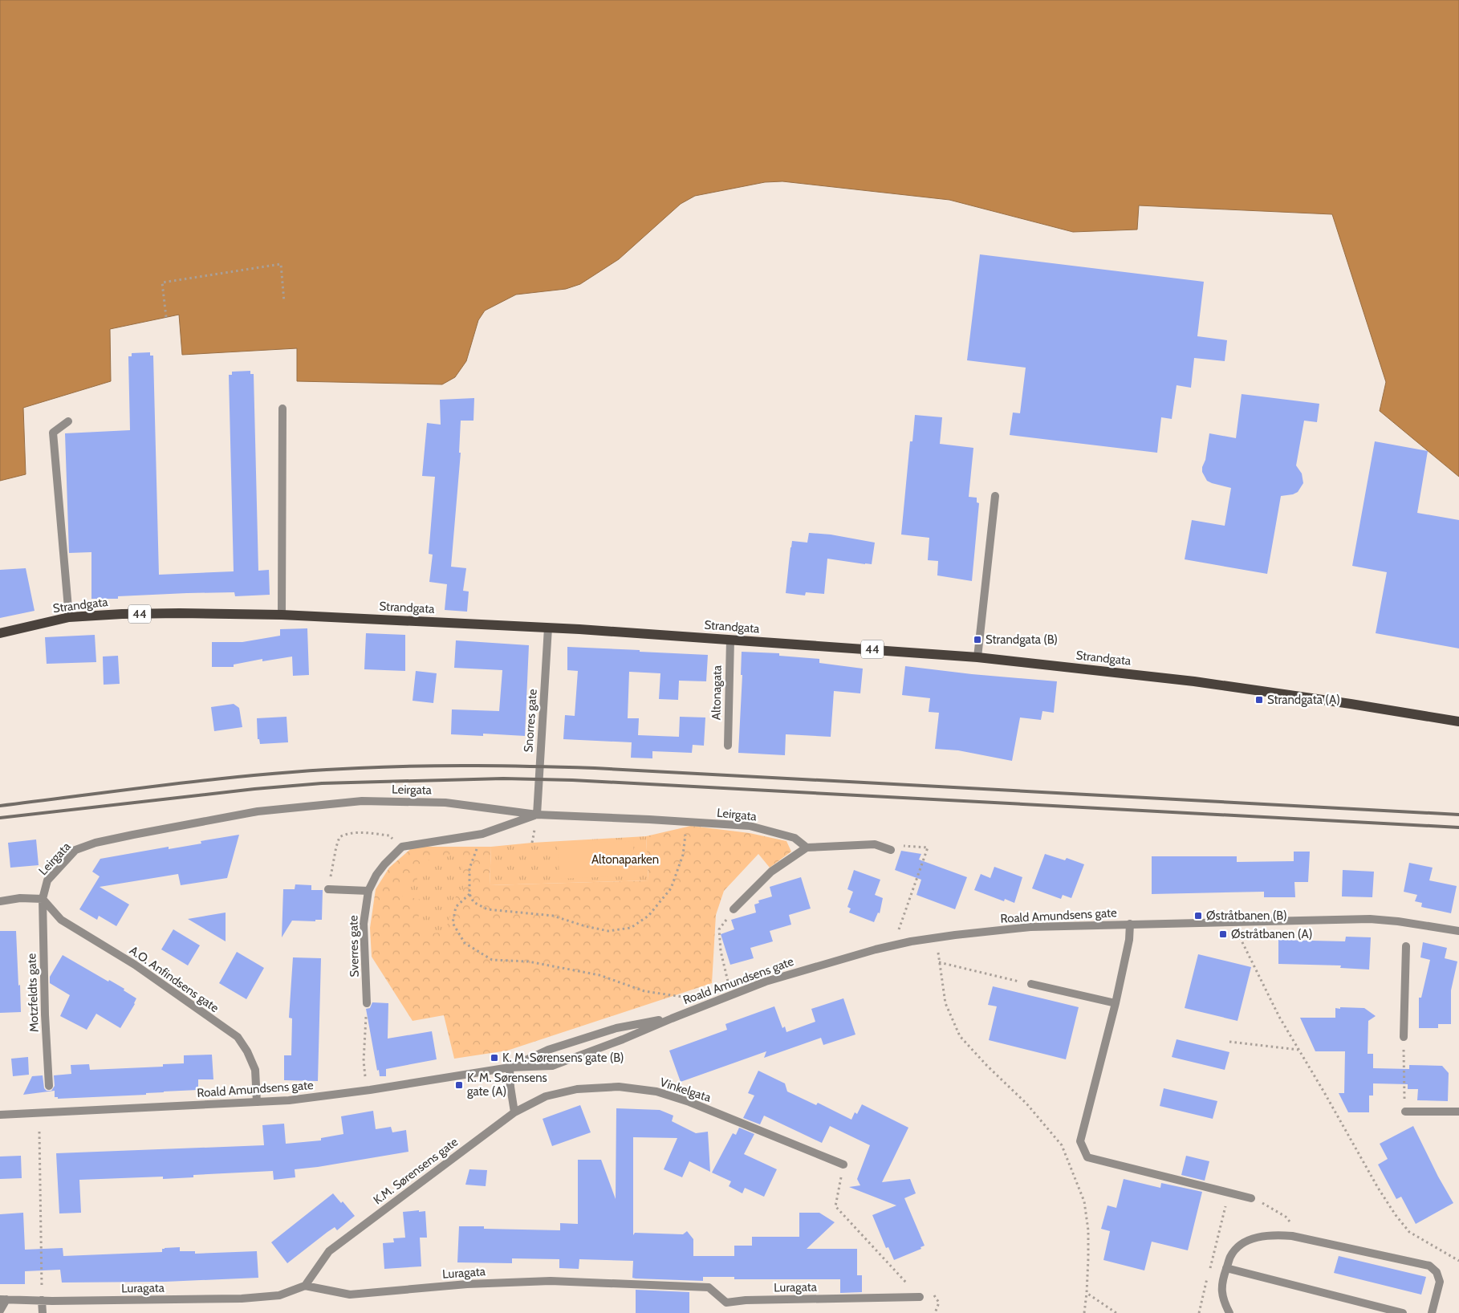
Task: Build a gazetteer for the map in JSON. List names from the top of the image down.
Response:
{
  "streets": {
    "main road": ["Strandgata", "44"],
    "street": [
      "Altonagata",
      "Snorres gate",
      "Leirgata",
      "Roald Amundsens gate",
      "Sverres gate",
      "A.O. Anfindsens gate",
      "Motzfeldts gate",
      "Vinkelgata",
      "K.M. Sørensens gate",
      "Luragata"
    ]
  },
  "crossings": [
    ["Strandgata", "Altonagata"],
    ["Strandgata", "Snorres gate"],
    ["Snorres gate", "Leirgata"],
    ["Leirgata", "A.O. Anfindsens gate"],
    ["Leirgata", "Motzfeldts gate"],
    ["Roald Amundsens gate", "A.O. Anfindsens gate"],
    ["A.O. Anfindsens gate", "Motzfeldts gate"],
    ["Vinkelgata", "K.M. Sørensens gate"],
    ["K.M. Sørensens gate", "Luragata"]
  ],
  "parks": ["Altonaparken"],
  "places": {
    "transit": [
      "Strandgata (B)",
      "Strandgata (A)",
      "Østråtbanen (B)",
      "Østråtbanen (A)",
      "K. M. Sørensens gate (B)",
      "K. M. Sørensens gate (A)"
    ]
  }
}
